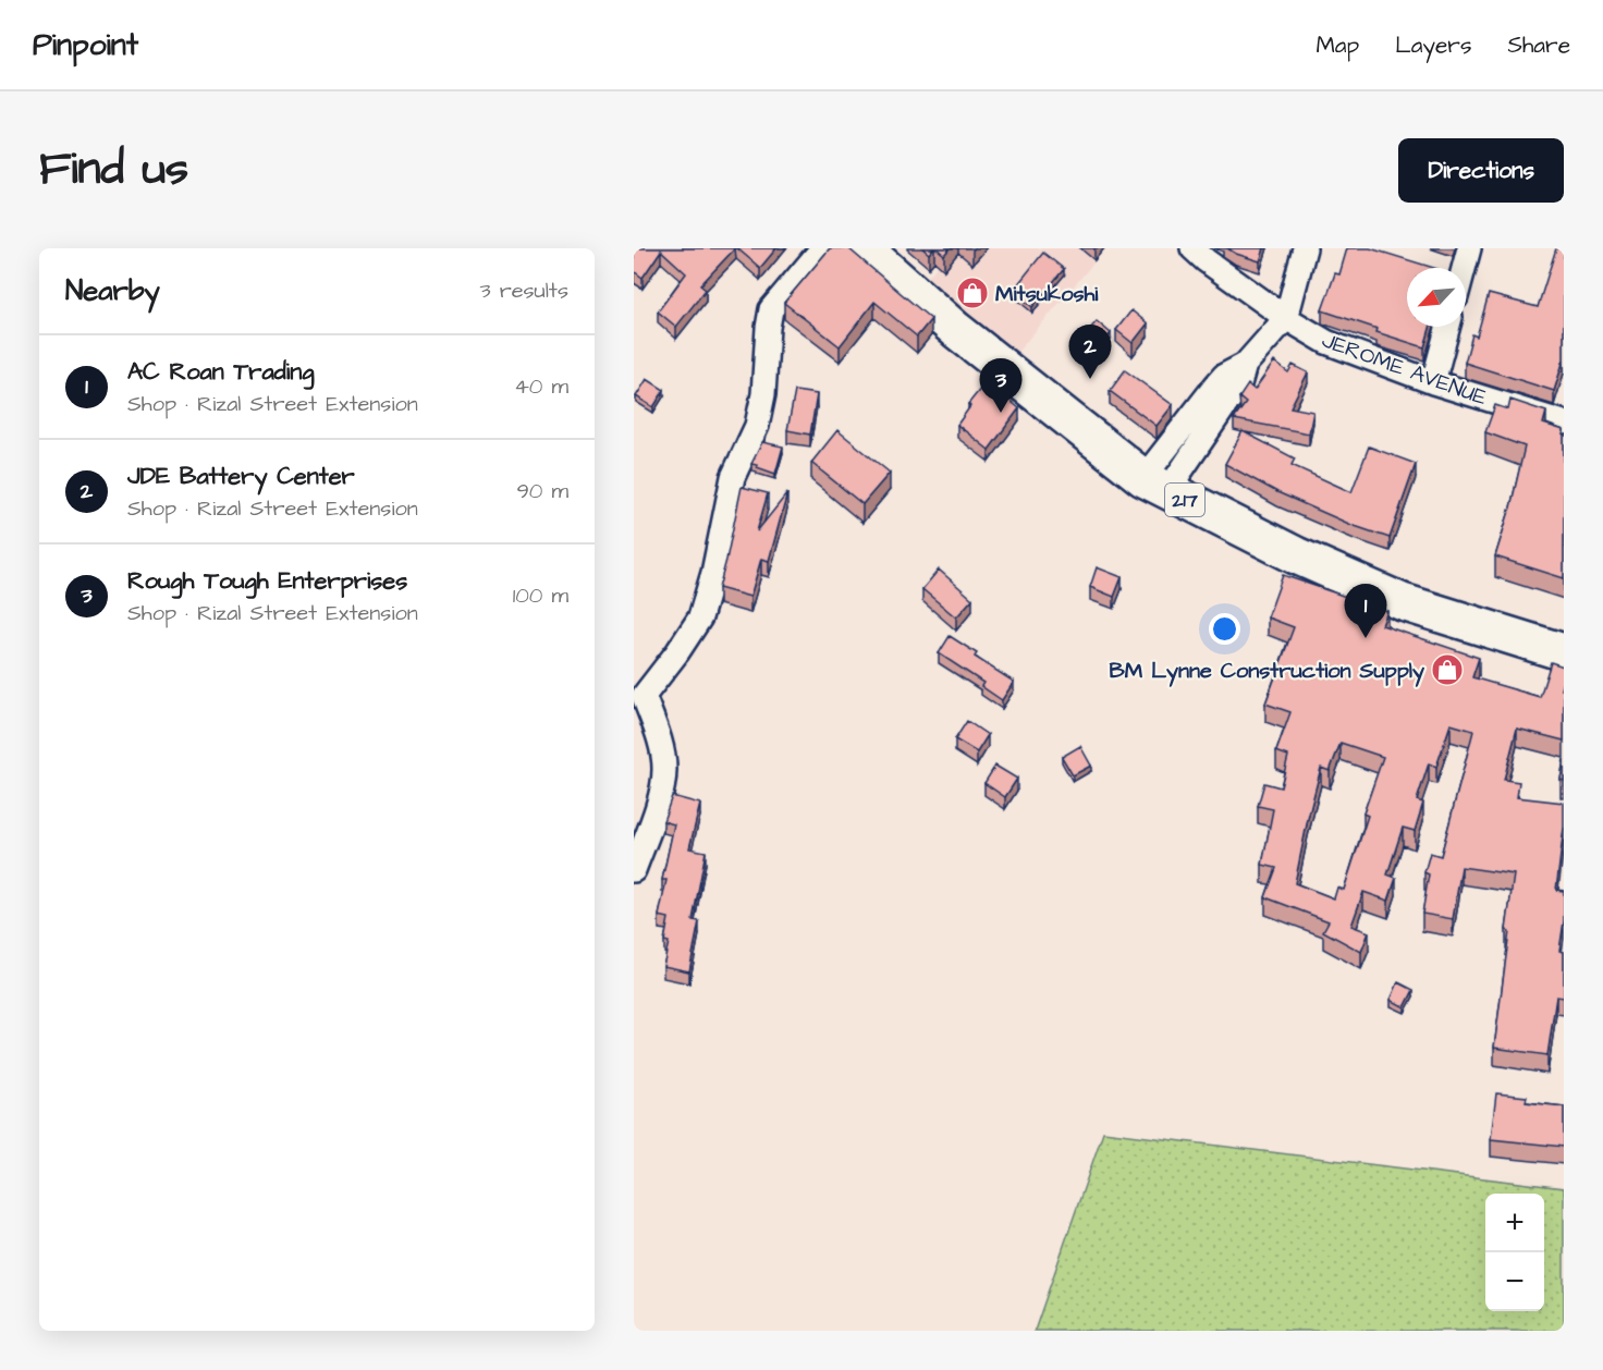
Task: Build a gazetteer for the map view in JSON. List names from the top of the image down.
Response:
{
  "streets": {
    "main road": ["217"],
    "street": ["JEROME AVENUE"]
  },
  "places": {
    "shop": ["Mitsukoshi", "BM Lynne Construction Supply"]
  },
  "north": "bottom left",
  "page": {
    "header": "Pinpoint",
    "nav": ["Map", "Layers", "Share"],
    "title": "Find us",
    "buttons": "Directions",
    "heading": ["Nearby", "3 results"],
    "pins": ["2", "3", "1"],
    "list": [
      {
        "mark": "1",
        "name": "AC Roan Trading",
        "note": "Shop · Rizal Street Extension",
        "value": "40 m"
      },
      {
        "mark": "2",
        "name": "JDE Battery Center",
        "note": "Shop · Rizal Street Extension",
        "value": "90 m"
      },
      {
        "mark": "3",
        "name": "Rough Tough Enterprises",
        "note": "Shop · Rizal Street Extension",
        "value": "100 m"
      }
    ],
    "map_buttons": ["+", "−"]
  }
}
